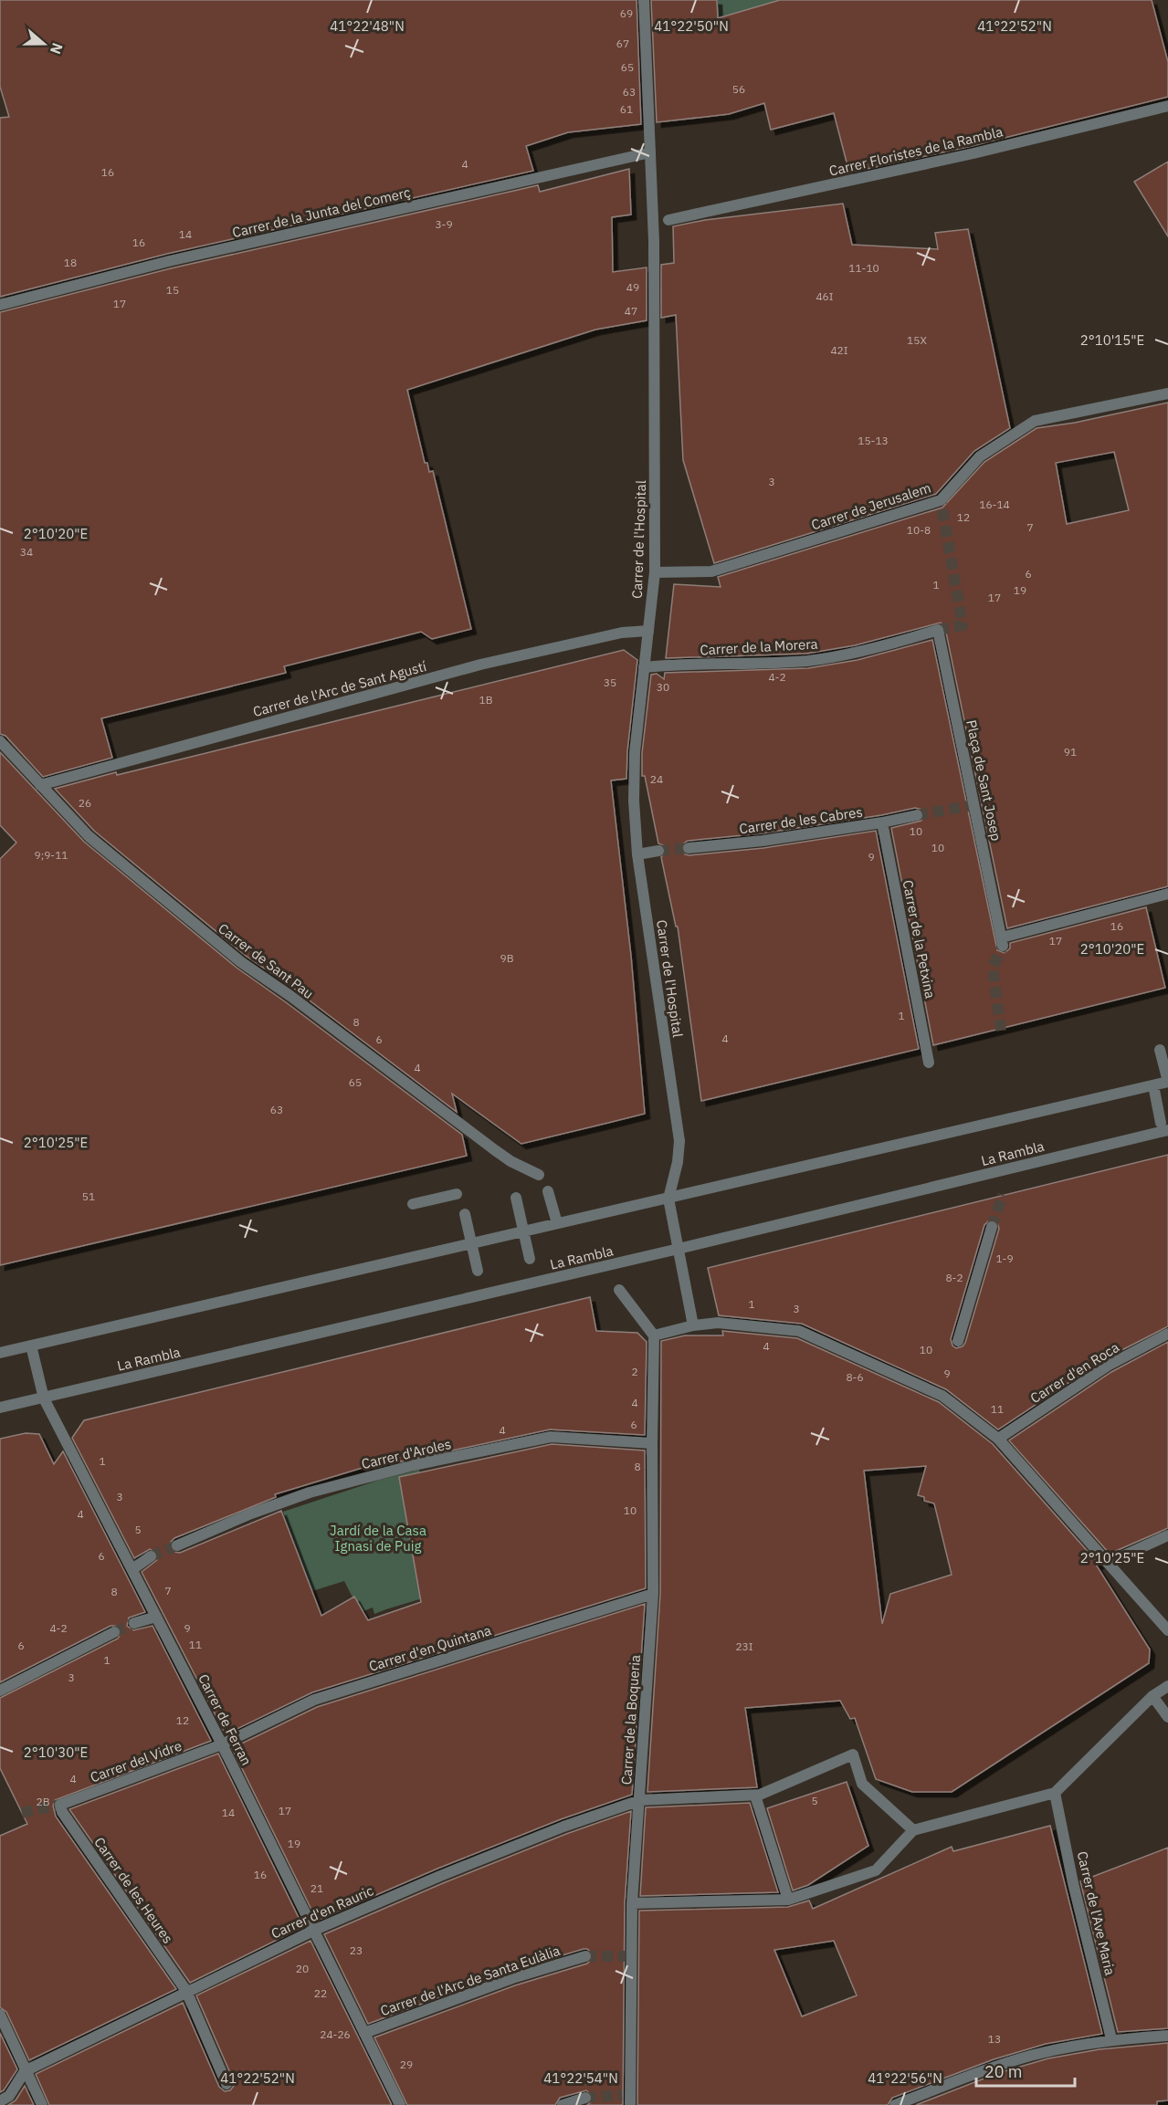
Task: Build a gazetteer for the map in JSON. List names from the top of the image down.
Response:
{
  "streets": {
    "street": [
      "Carrer Floristes de la Rambla",
      "Carrer de la Junta del Comerç",
      "Carrer de Jerusalem",
      "Carrer de l'Hospital",
      "Carrer de la Morera",
      "Carrer de l'Arc de Sant Agustí",
      "Plaça de Sant Josep",
      "Carrer de les Cabres",
      "Carrer de la Petxina",
      "Carrer de Sant Pau",
      "La Rambla",
      "Carrer d'en Roca",
      "Carrer d'Aroles",
      "Carrer d'en Quintana",
      "Carrer de Ferran",
      "Carrer de la Boqueria",
      "Carrer del Vidre",
      "Carrer de les Heures",
      "Carrer d'en Rauric",
      "Carrer de l'Ave Maria",
      "Carrer de l'Arc de Santa Eulàlia"
    ]
  },
  "crossings": [
    ["Carrer de la Junta del Comerç", "Carrer de l'Hospital"],
    ["Carrer de Jerusalem", "Carrer de l'Hospital"],
    ["Carrer de l'Hospital", "Carrer de la Morera"],
    ["Carrer de l'Hospital", "Carrer de l'Arc de Sant Agustí"],
    ["Carrer de la Morera", "Plaça de Sant Josep"],
    ["Carrer de l'Arc de Sant Agustí", "Carrer de Sant Pau"],
    ["Carrer de les Cabres", "Carrer de la Petxina"],
    ["La Rambla", "Carrer de Ferran"],
    ["Carrer d'Aroles", "Carrer de la Boqueria"],
    ["Carrer d'en Quintana", "Carrer de Ferran"],
    ["Carrer d'en Quintana", "Carrer de la Boqueria"],
    ["Carrer d'en Quintana", "Carrer del Vidre"],
    ["Carrer de Ferran", "Carrer del Vidre"],
    ["Carrer de Ferran", "Carrer d'en Rauric"],
    ["Carrer de Ferran", "Carrer de l'Arc de Santa Eulàlia"],
    ["Carrer de la Boqueria", "Carrer d'en Rauric"],
    ["Carrer del Vidre", "Carrer de les Heures"],
    ["Carrer de les Heures", "Carrer d'en Rauric"]
  ],
  "parks": ["Jardí de la Casa Ignasi de Puig"],
  "house_numbers": [
    "69",
    "67",
    "65",
    "56",
    "63",
    "61",
    "4",
    "16",
    "3-9",
    "14",
    "16",
    "18",
    "11-10",
    "49",
    "15",
    "46I",
    "17",
    "47",
    "15X",
    "42I",
    "15-13",
    "3",
    "16-14",
    "12",
    "7",
    "10-8",
    "34",
    "6",
    "1",
    "19",
    "17",
    "4-2",
    "35",
    "30",
    "1B",
    "91",
    "24",
    "26",
    "10",
    "10",
    "9;9-11",
    "9",
    "16",
    "17",
    "9B",
    "1",
    "8",
    "4",
    "6",
    "4",
    "65",
    "63",
    "51",
    "1-9",
    "8-2",
    "1",
    "3",
    "4",
    "10",
    "2",
    "9",
    "8-6",
    "4",
    "11",
    "6",
    "4",
    "1",
    "8",
    "3",
    "10",
    "4",
    "5",
    "6",
    "7",
    "8",
    "4-2",
    "9",
    "11",
    "6",
    "23I",
    "1",
    "3",
    "12",
    "4",
    "5",
    "2B",
    "17",
    "14",
    "19",
    "16",
    "21",
    "23",
    "20",
    "22",
    "24-26",
    "13",
    "29"
  ],
  "scale_bar": "20 m",
  "north": "right",
  "coordinates": [
    "41°22'52\"N",
    "41°22'48\"N",
    "41°22'50\"N",
    "2°10'15\"E",
    "2°10'20\"E",
    "2°10'25\"E",
    "2°10'30\"E",
    "41°22'54\"N",
    "41°22'56\"N"
  ]
}
